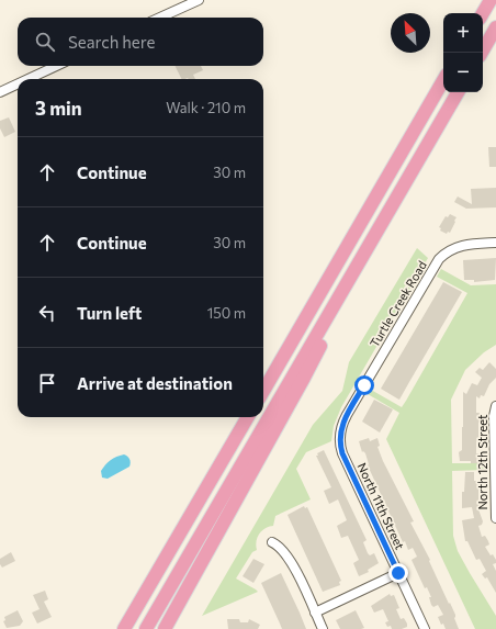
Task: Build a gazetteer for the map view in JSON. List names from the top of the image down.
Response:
{
  "streets": {
    "street": ["Turtle Creek Road", "North 12th Street", "North 11th Street"]
  },
  "crossings": [
    ["Turtle Creek Road", "North 11th Street"]
  ],
  "north": "top left",
  "page": {
    "map_buttons": ["+", "−"],
    "search": "Search here",
    "heading": ["3 min", "Walk · 210 m"],
    "list": [
      ["Continue", "30 m"],
      ["Continue", "30 m"],
      ["Turn left", "150 m"],
      "Arrive at destination"
    ]
  }
}
